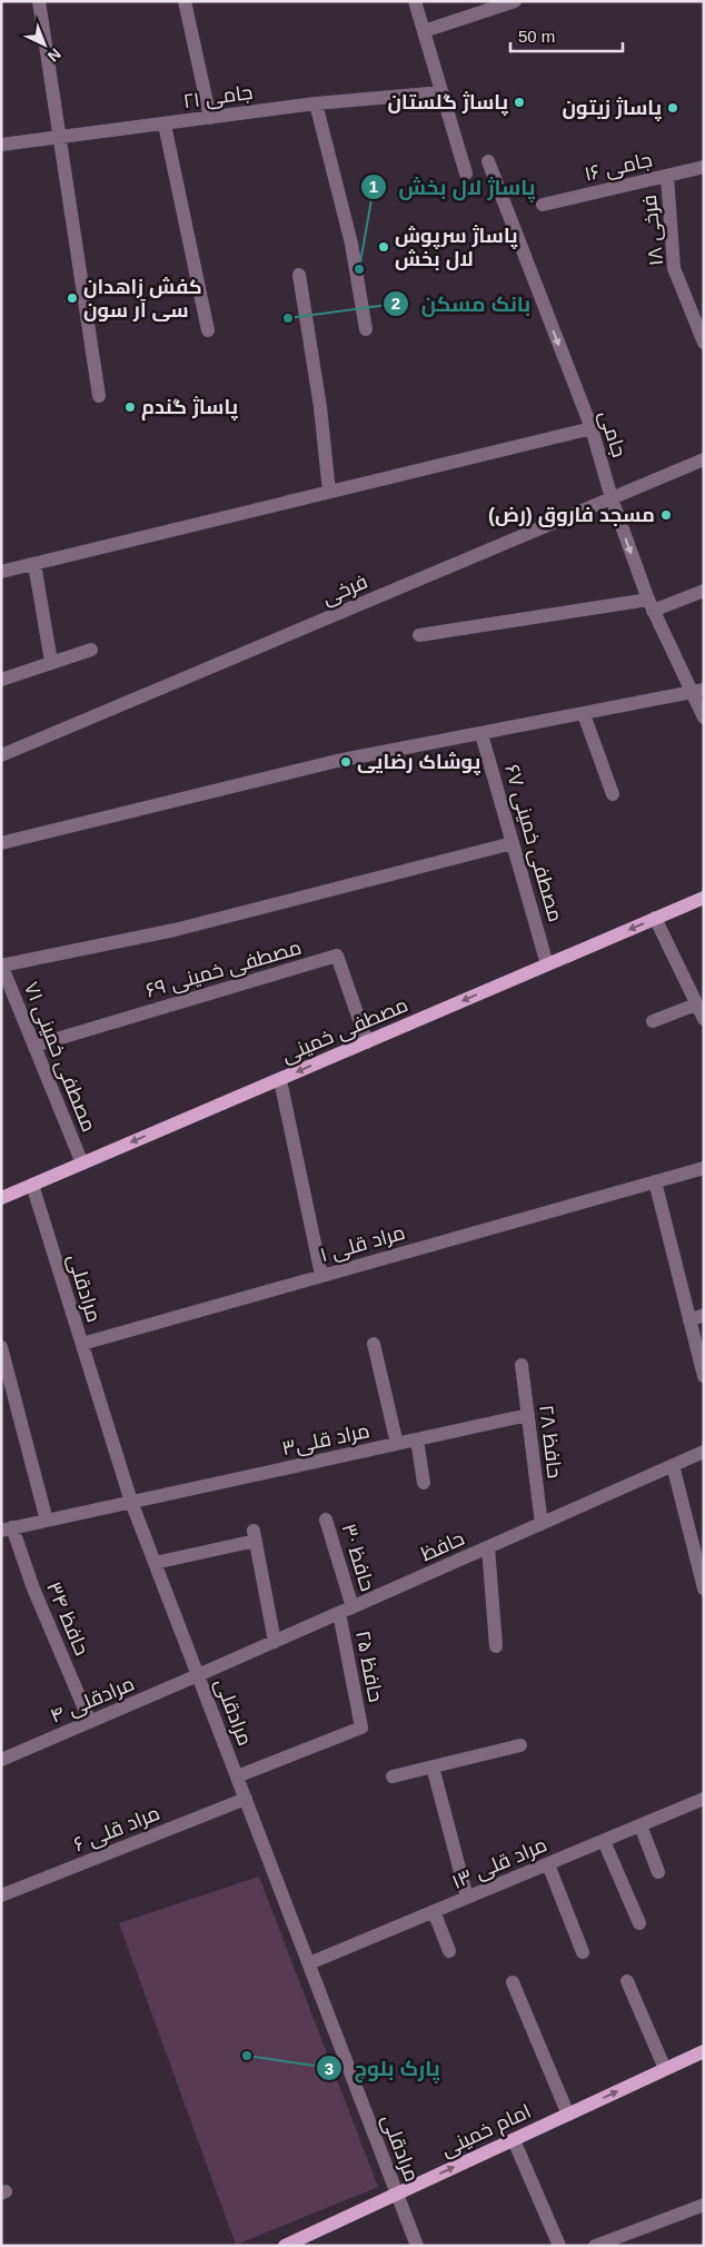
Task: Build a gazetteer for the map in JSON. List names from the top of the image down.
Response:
{
  "streets": {
    "main road": ["مصطفی خمینی", "امام خمینی"],
    "street": [
      "جامی ۲۱",
      "جامی ۱۶",
      "فرخی ۱۸",
      "جامی",
      "فرخی",
      "مصطفی خمینی ۶۷",
      "مصطفی خمینی ۶۹",
      "مصطفی خمینی ۷۱",
      "مراد قلی ۱",
      "مرادقلی",
      "مراد قلی۳",
      "حافظ ۲۸",
      "حافظ",
      "حافظ ۳۰",
      "حافظ ۳۴",
      "حافظ ۲۵",
      "مرادقلی ۴",
      "مراد قلی ۶",
      "مراد قلی ۱۳"
    ]
  },
  "crossings": [
    ["جامی ۱۶", "فرخی ۱۸"],
    ["جامی", "فرخی"],
    ["مصطفی خمینی ۶۷", "مصطفی خمینی"],
    ["مصطفی خمینی ۶۹", "مصطفی خمینی"],
    ["مصطفی خمینی ۶۹", "مصطفی خمینی ۷۱"],
    ["مصطفی خمینی", "مصطفی خمینی ۷۱"],
    ["مصطفی خمینی", "مرادقلی"],
    ["مراد قلی ۱", "مرادقلی"],
    ["مرادقلی", "مراد قلی۳"],
    ["مرادقلی", "حافظ"],
    ["مرادقلی", "حافظ ۲۵"],
    ["مرادقلی", "مرادقلی ۴"],
    ["مرادقلی", "مراد قلی ۶"],
    ["مرادقلی", "مراد قلی ۱۳"],
    ["مرادقلی", "امام خمینی"],
    ["مراد قلی۳", "حافظ ۲۸"],
    ["مراد قلی۳", "حافظ ۳۴"],
    ["حافظ ۲۸", "حافظ"],
    ["حافظ", "حافظ ۳۰"],
    ["حافظ", "حافظ ۲۵"],
    ["حافظ", "مرادقلی ۴"],
    ["حافظ ۳۰", "حافظ ۲۵"],
    ["حافظ ۳۴", "مرادقلی ۴"]
  ],
  "one_way": ["جامی", "مصطفی خمینی", "امام خمینی"],
  "places": [
    "پاساژ گلستان",
    "پاساژ زیتون",
    "پاساژ سرپوش لال بخش",
    "پاساژ لال بخش",
    "کفش زاهدان سی آر سون",
    "بانک مسکن",
    "پاساژ گندم",
    "مسجد فاروق (رض)",
    "پوشاک رضایی",
    "پارک بلوچ"
  ],
  "scale_bar": "50 m",
  "north": "bottom right"
}
